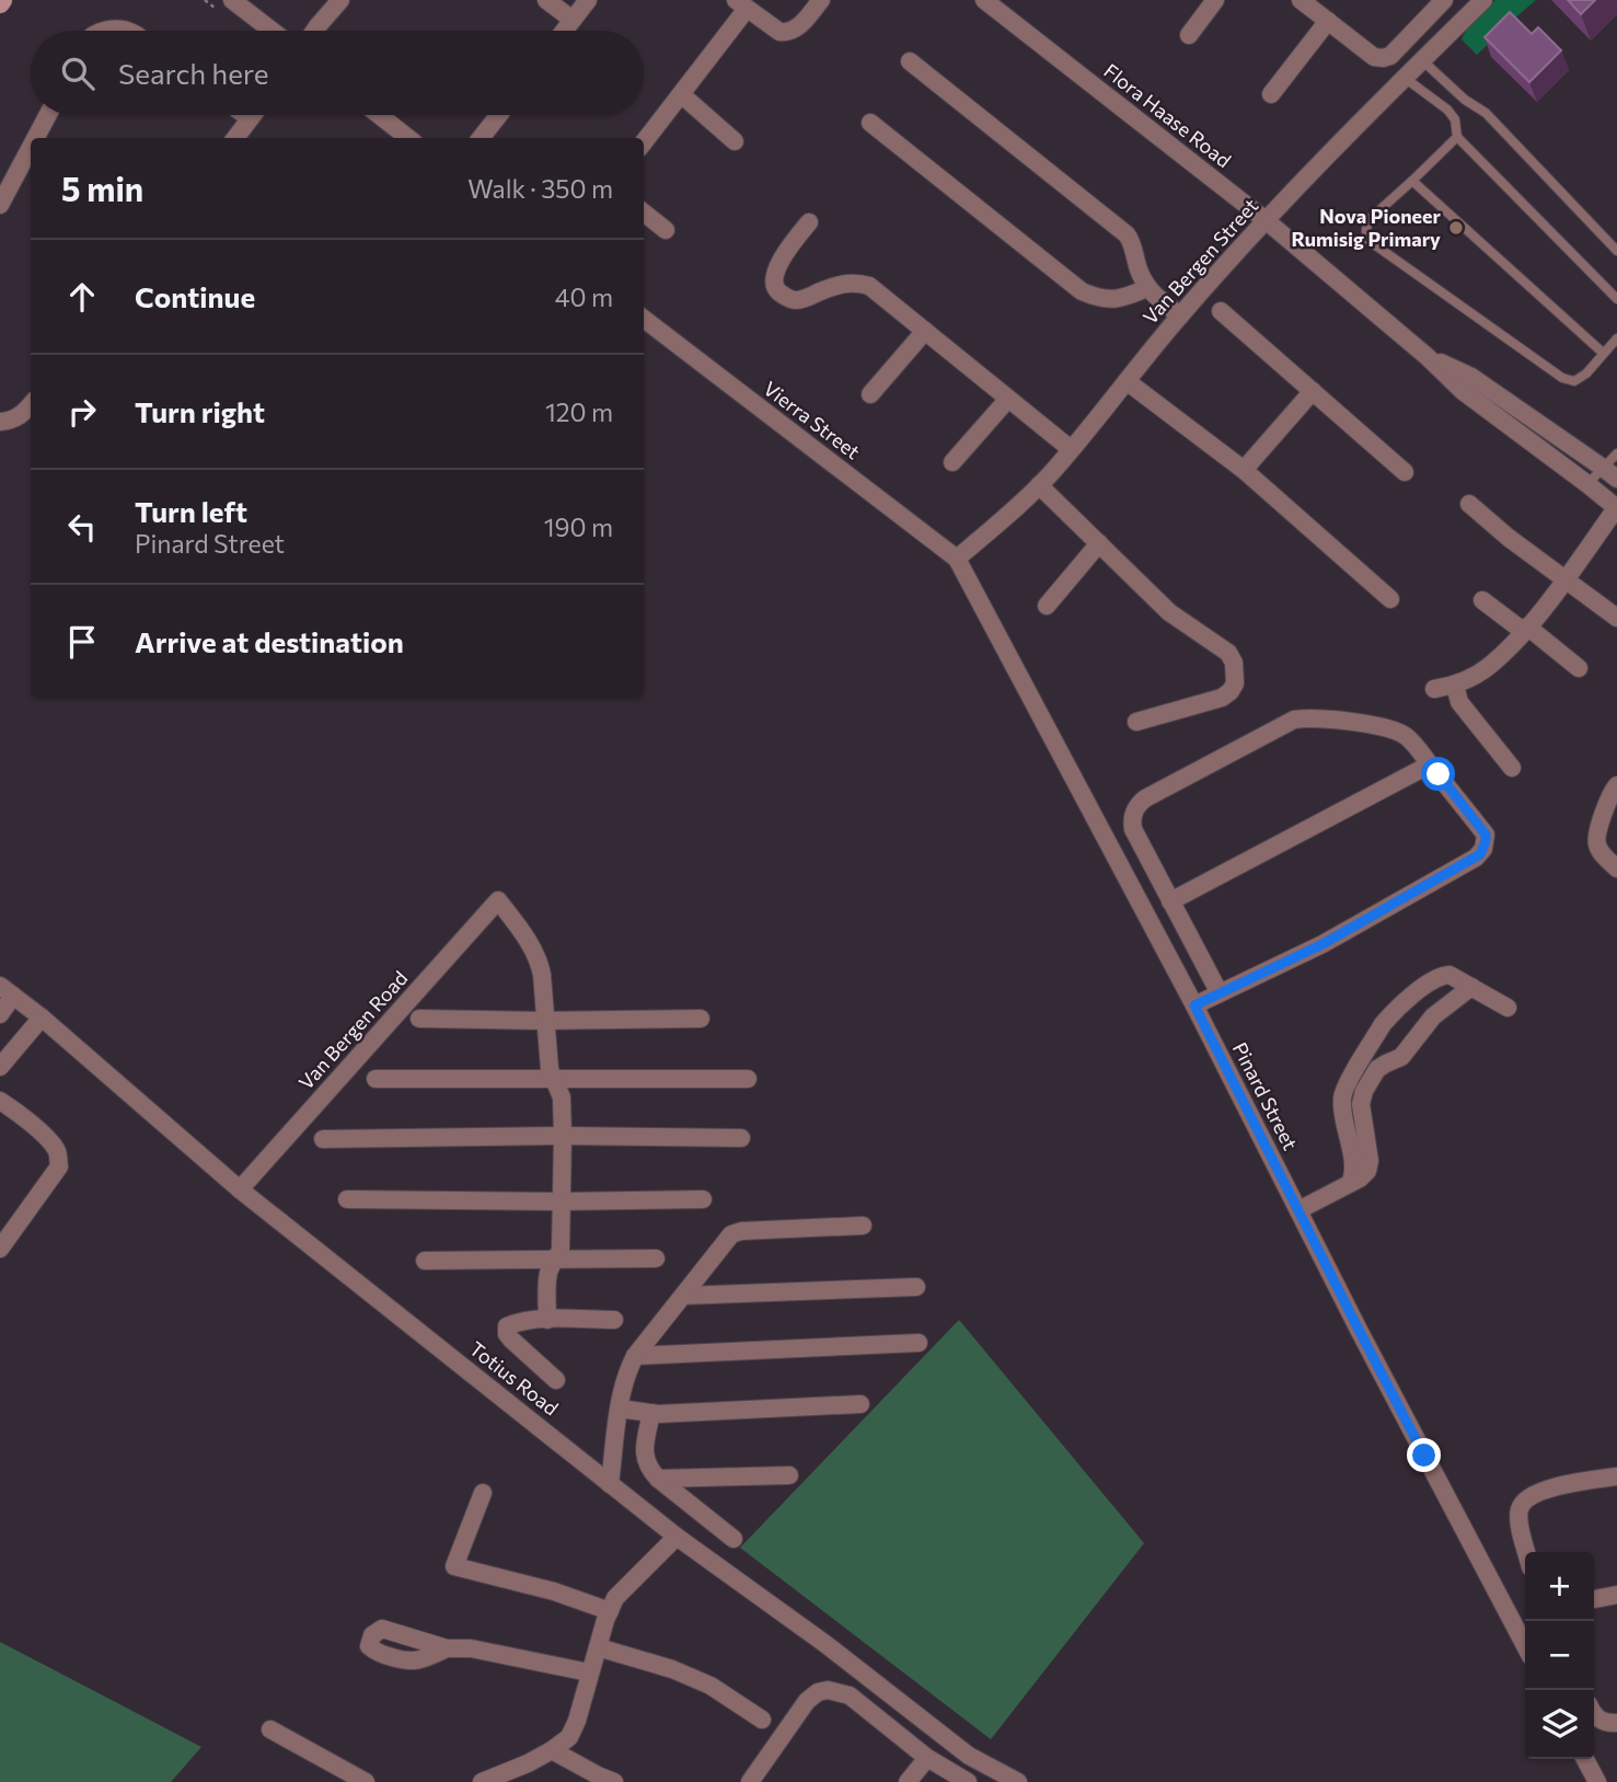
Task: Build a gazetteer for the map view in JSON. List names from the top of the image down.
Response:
{
  "streets": {
    "street": [
      "Flora Haase Road",
      "Van Bergen Street",
      "Vierra Street",
      "Van Bergen Road",
      "Pinard Street",
      "Totius Road"
    ]
  },
  "crossings": [
    ["Flora Haase Road", "Van Bergen Street"],
    ["Van Bergen Street", "Vierra Street"],
    ["Van Bergen Street", "Pinard Street"],
    ["Vierra Street", "Pinard Street"],
    ["Van Bergen Road", "Totius Road"]
  ],
  "places": ["Nova Pioneer Rumisig Primary"],
  "page": {
    "search": "Search here",
    "heading": ["5 min", "Walk · 350 m"],
    "list": [
      ["Continue", "40 m"],
      ["Turn right", "120 m"],
      ["Turn left", "Pinard Street", "190 m"],
      "Arrive at destination"
    ],
    "map_buttons": ["+", "−"]
  }
}
